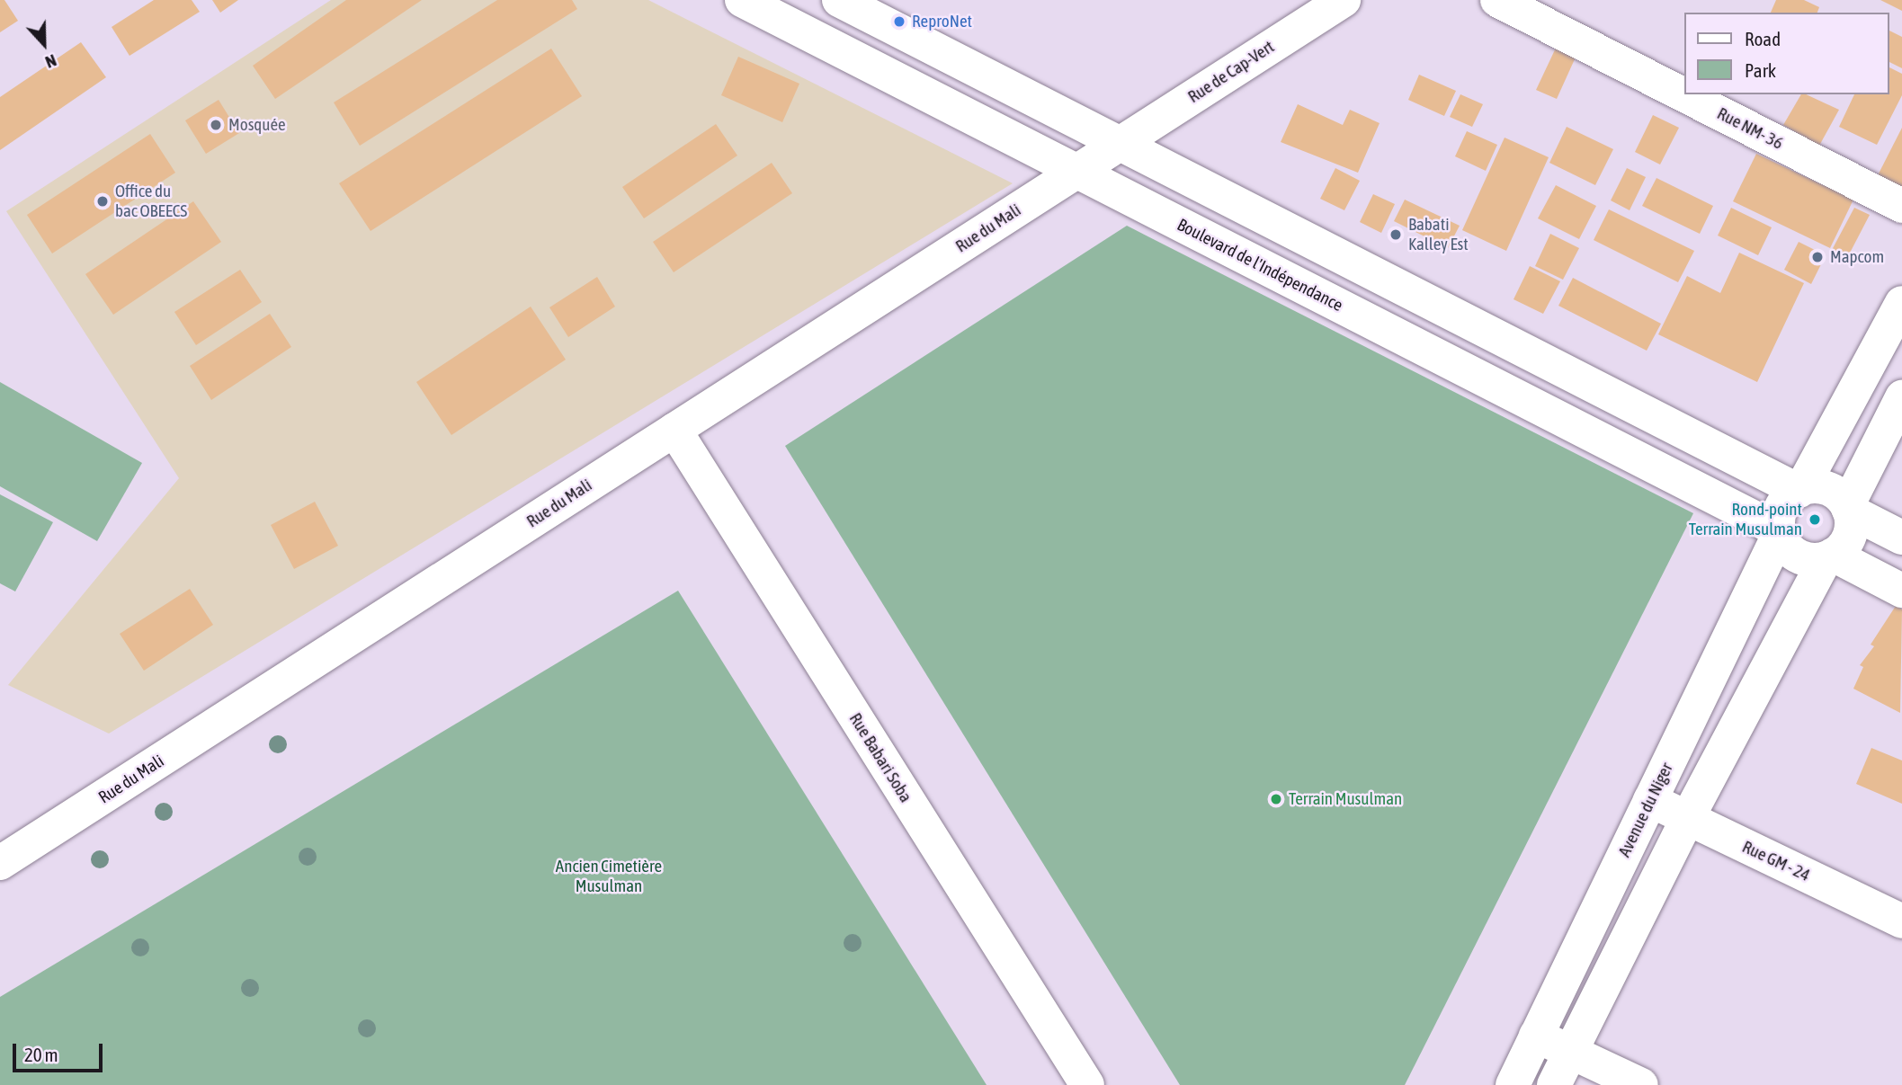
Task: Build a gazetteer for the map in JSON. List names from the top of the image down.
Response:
{
  "streets": {
    "main road": [
      "Rue de Cap-Vert",
      "Rue NM- 36",
      "Rue du Mali",
      "Boulevard de l'Indépendance",
      "Rue Babari Soba",
      "Avenue du Niger",
      "Rue GM - 24"
    ]
  },
  "crossings": [
    ["Rue de Cap-Vert", "Rue du Mali"],
    ["Rue du Mali", "Boulevard de l'Indépendance"],
    ["Rue du Mali", "Rue Babari Soba"],
    ["Boulevard de l'Indépendance", "Avenue du Niger"],
    ["Avenue du Niger", "Rue GM - 24"]
  ],
  "parks": ["Ancien Cimetière Musulman"],
  "places": [
    "ReproNet",
    "Mosquée",
    "Office du bac OBEECS",
    "Babati Kalley Est",
    "Mapcom",
    "Rond-point Terrain Musulman",
    "Terrain Musulman"
  ],
  "legend": ["Road", "Park"],
  "scale_bar": "20 m",
  "north": "bottom"
}
